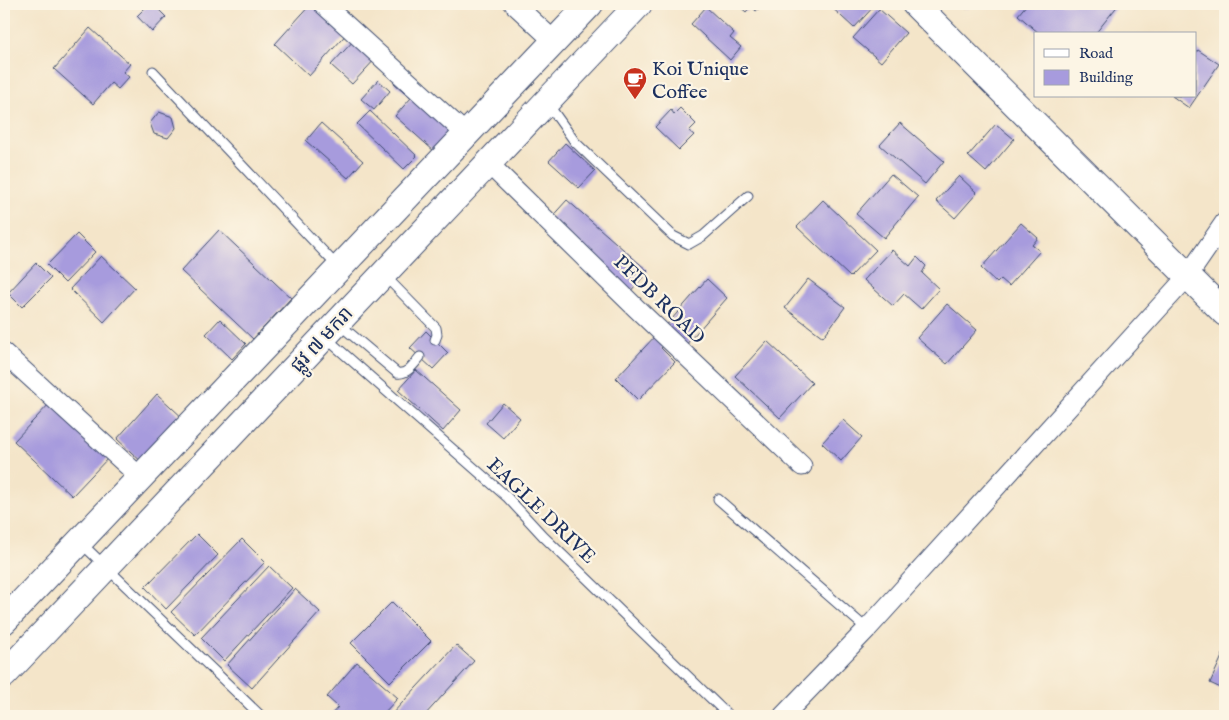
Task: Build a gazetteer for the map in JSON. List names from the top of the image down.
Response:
{
  "streets": {
    "main road": ["ផ្លូវ ៧ មករា"],
    "street": ["PFDB ROAD"],
    "lane": ["EAGLE DRIVE"]
  },
  "crossings": [
    ["PFDB ROAD", "ផ្លូវ ៧ មករា"],
    ["ផ្លូវ ៧ មករា", "EAGLE DRIVE"]
  ],
  "places": {
    "cafe": ["Koi Unique Coffee"]
  },
  "legend": ["Road", "Building"]
}
